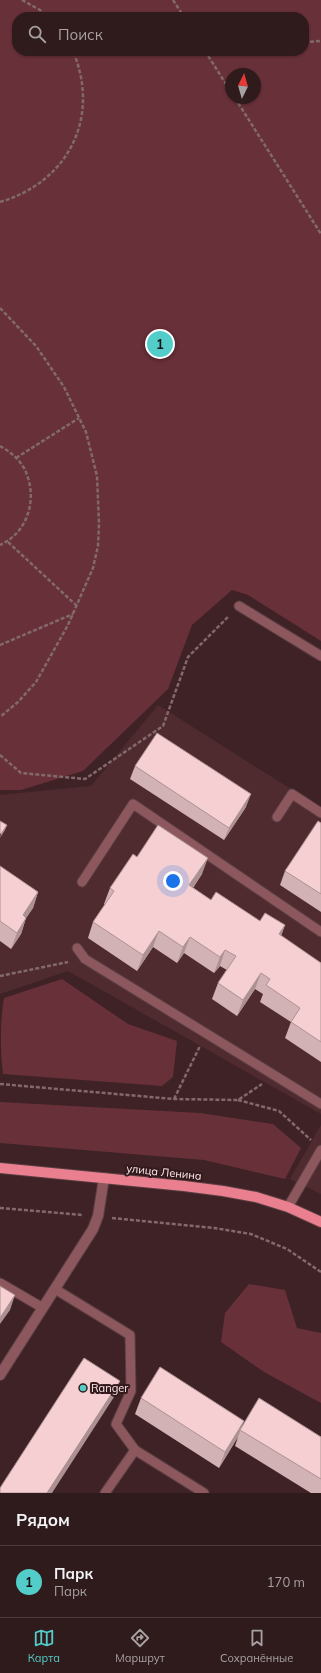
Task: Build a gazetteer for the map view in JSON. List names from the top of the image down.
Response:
{
  "streets": {
    "main road": ["улица Ленина"]
  },
  "places": ["Ranger"],
  "north": "top",
  "page": {
    "search": "Поиск",
    "pins": "1",
    "heading": "Рядом",
    "list": [
      {
        "mark": "1",
        "name": "Парк",
        "note": "Парк",
        "value": "170 m"
      }
    ],
    "nav": ["Карта", "Маршрут", "Сохранённые"]
  }
}
